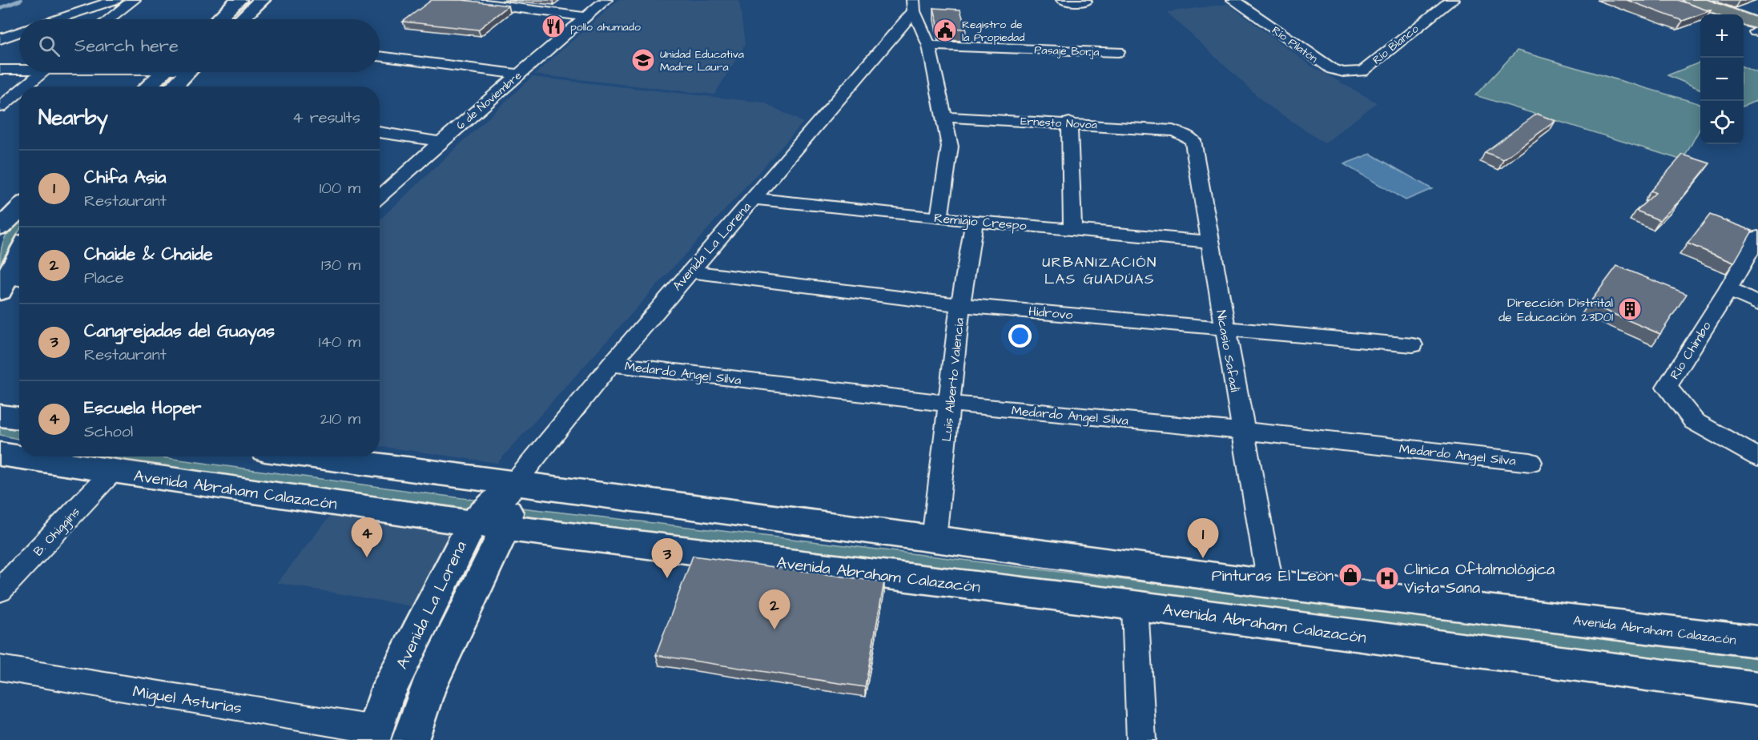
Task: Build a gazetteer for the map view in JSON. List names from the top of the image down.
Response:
{
  "streets": {
    "main road": ["Avenida La Lorena", "Avenida Abraham Calazacón"],
    "street": [
      "Río Pilatón",
      "Río Blanco",
      "Pasaje Borja",
      "6 de Noviembre",
      "Ernesto Novoa",
      "Remigio Crespo",
      "Hidrovo",
      "Río Chimbo",
      "Nicasio Safadi",
      "Medardo Angel Silva",
      "Luis Alberto Valencia",
      "B. Ohiggins",
      "Miguel Asturias"
    ]
  },
  "crossings": [
    ["Río Pilatón", "Río Blanco"],
    ["Ernesto Novoa", "Nicasio Safadi"],
    ["Remigio Crespo", "Avenida La Lorena"],
    ["Remigio Crespo", "Nicasio Safadi"],
    ["Remigio Crespo", "Luis Alberto Valencia"],
    ["Avenida La Lorena", "Hidrovo"],
    ["Avenida La Lorena", "Medardo Angel Silva"],
    ["Avenida La Lorena", "Avenida Abraham Calazacón"],
    ["Avenida La Lorena", "Miguel Asturias"],
    ["Hidrovo", "Nicasio Safadi"],
    ["Hidrovo", "Luis Alberto Valencia"],
    ["Nicasio Safadi", "Medardo Angel Silva"],
    ["Nicasio Safadi", "Avenida Abraham Calazacón"],
    ["Medardo Angel Silva", "Luis Alberto Valencia"],
    ["Luis Alberto Valencia", "Avenida Abraham Calazacón"],
    ["Avenida Abraham Calazacón", "B. Ohiggins"]
  ],
  "districts": ["URBANIZACIÓN LAS GUADÚAS"],
  "places": {
    "restaurant": ["pollo ahumado"],
    "public building": ["Registro de la Propiedad"],
    "school or university": ["Unidad Educativa Madre Laura"],
    "building": ["Dirección Distrital de Educación 23D01"],
    "shop": ["Pinturas El Leòn"],
    "hospital": ["Clìnica Oftalmológica Vista Sana"]
  },
  "page": {
    "map_buttons": ["+", "−"],
    "search": "Search here",
    "heading": ["Nearby", "4 results"],
    "list": [
      {
        "mark": "1",
        "name": "Chifa Asia",
        "note": "Restaurant",
        "value": "100 m"
      },
      {
        "mark": "2",
        "name": "Chaide & Chaide",
        "note": "Place",
        "value": "130 m"
      },
      {
        "mark": "3",
        "name": "Cangrejadas del Guayas",
        "note": "Restaurant",
        "value": "140 m"
      },
      {
        "mark": "4",
        "name": "Escuela Hoper",
        "note": "School",
        "value": "210 m"
      }
    ],
    "pins": [
      "4",
      "1",
      "3",
      "2"
    ]
  }
}
